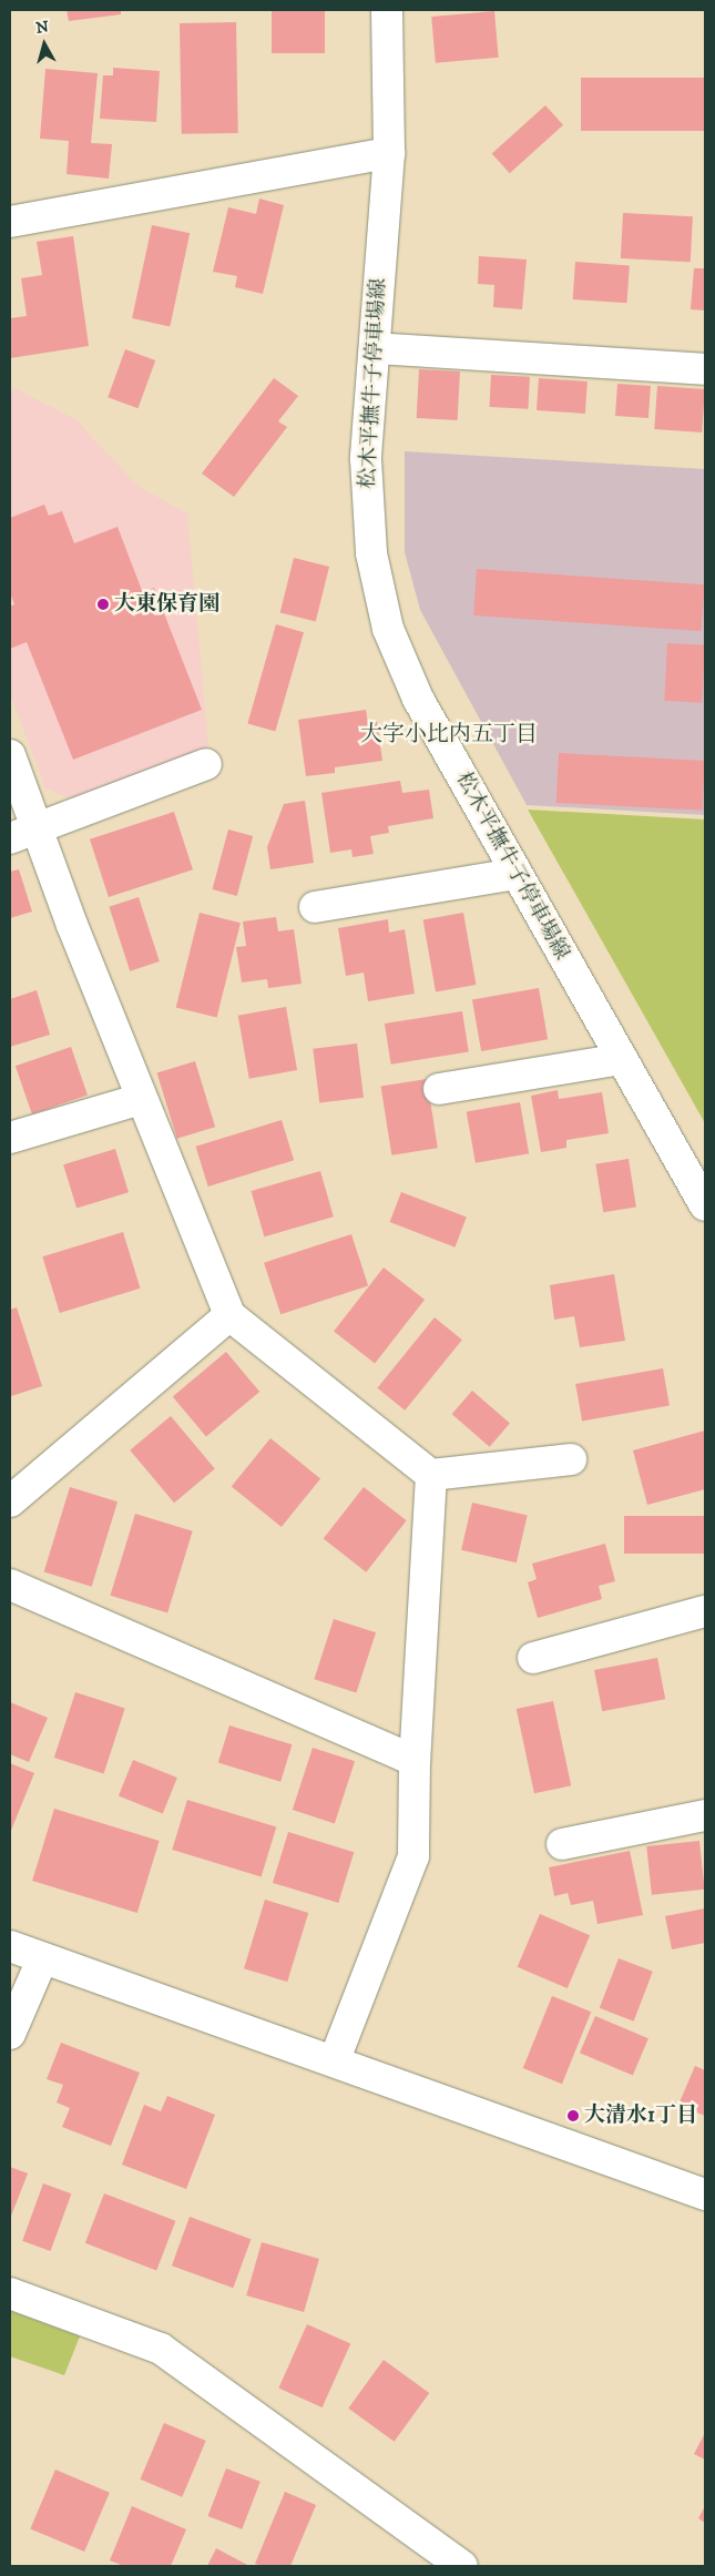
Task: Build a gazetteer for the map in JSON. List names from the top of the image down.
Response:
{
  "streets": {
    "street": ["松木平撫牛子停車場線"]
  },
  "districts": ["大字小比内五丁目"],
  "places": ["大東保育園", "大清水1丁目"],
  "north": "top"
}
